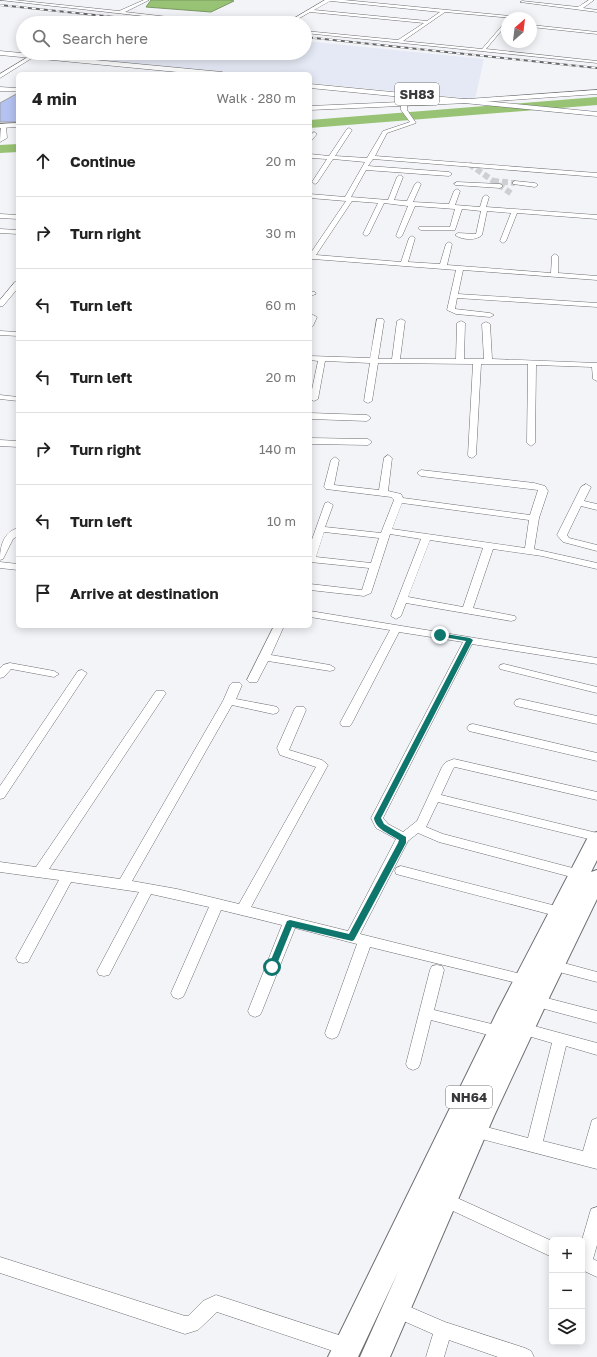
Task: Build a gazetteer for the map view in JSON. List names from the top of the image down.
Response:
{
  "streets": {
    "highway": ["NH64"],
    "main road": ["SH83"]
  },
  "north": "top right",
  "page": {
    "search": "Search here",
    "heading": ["4 min", "Walk · 280 m"],
    "list": [
      ["Continue", "20 m"],
      ["Turn right", "30 m"],
      ["Turn left", "60 m"],
      ["Turn left", "20 m"],
      ["Turn right", "140 m"],
      ["Turn left", "10 m"],
      "Arrive at destination"
    ],
    "map_buttons": ["+", "−"]
  }
}
